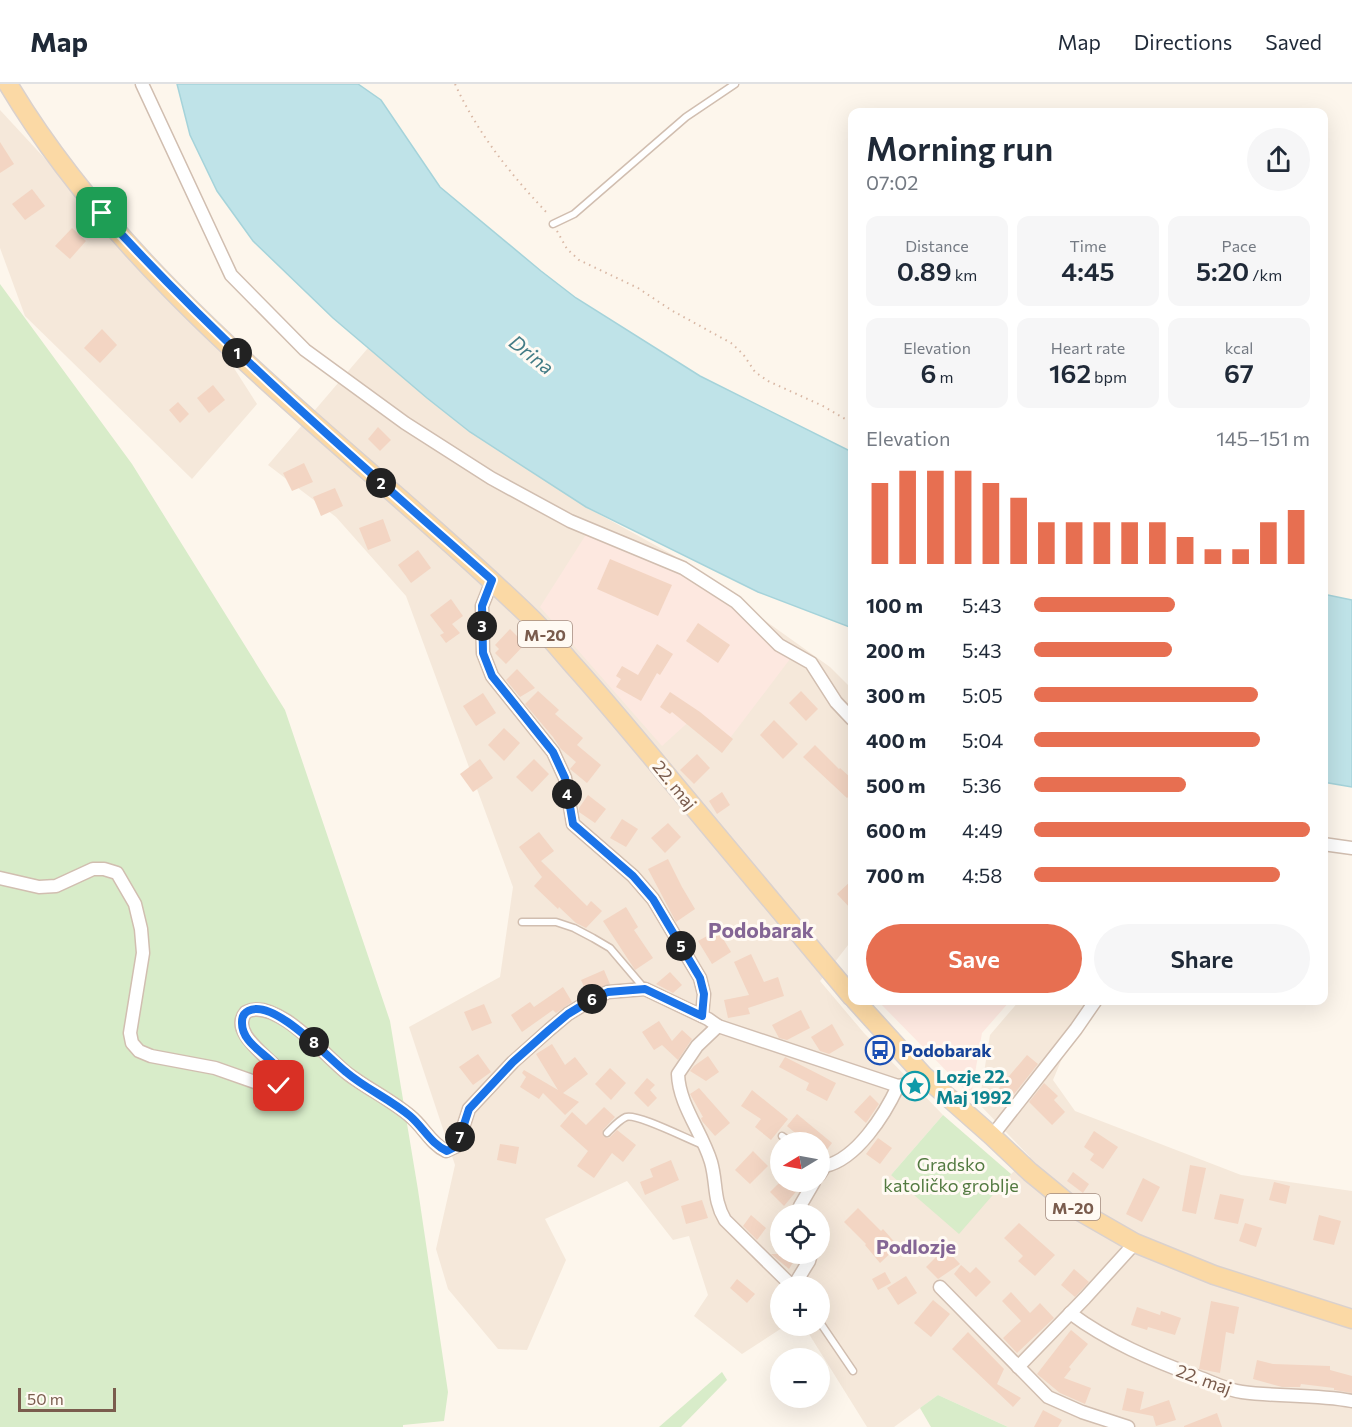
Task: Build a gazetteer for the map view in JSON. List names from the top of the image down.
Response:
{
  "streets": {
    "main road": ["M-20", "22. maj"]
  },
  "districts": ["Podobarak", "Podlozje"],
  "water": ["Drina"],
  "parks": ["Gradsko katoličko groblje"],
  "places": {
    "bus stop": ["Podobarak"],
    "place": ["Lozje 22. Maj 1992"]
  },
  "scale_bar": "50 m",
  "north": "left",
  "page": {
    "header": "Map",
    "nav": ["Map", "Directions", "Saved"],
    "heading": ["Morning run", "07:02"],
    "stats": [
      ["Distance", "0.89 km"],
      ["Time", "4:45"],
      ["Pace", "5:20 /km"],
      ["Elevation", "6 m"],
      ["Heart rate", "162 bpm"],
      ["kcal", "67"]
    ],
    "pins": [
      "1",
      "2",
      "3",
      "4",
      "5",
      "6",
      "8",
      "7"
    ],
    "chart": ["Elevation", "145–151 m"],
    "list": [
      {
        "name": "100 m",
        "note": "5:43"
      },
      {
        "name": "200 m",
        "note": "5:43"
      },
      {
        "name": "300 m",
        "note": "5:05"
      },
      {
        "name": "400 m",
        "note": "5:04"
      },
      {
        "name": "500 m",
        "note": "5:36"
      },
      {
        "name": "600 m",
        "note": "4:49"
      },
      {
        "name": "700 m",
        "note": "4:58"
      }
    ],
    "buttons": ["Save", "Share"],
    "map_buttons": ["+", "−"],
    "scale": "50 m"
  }
}
